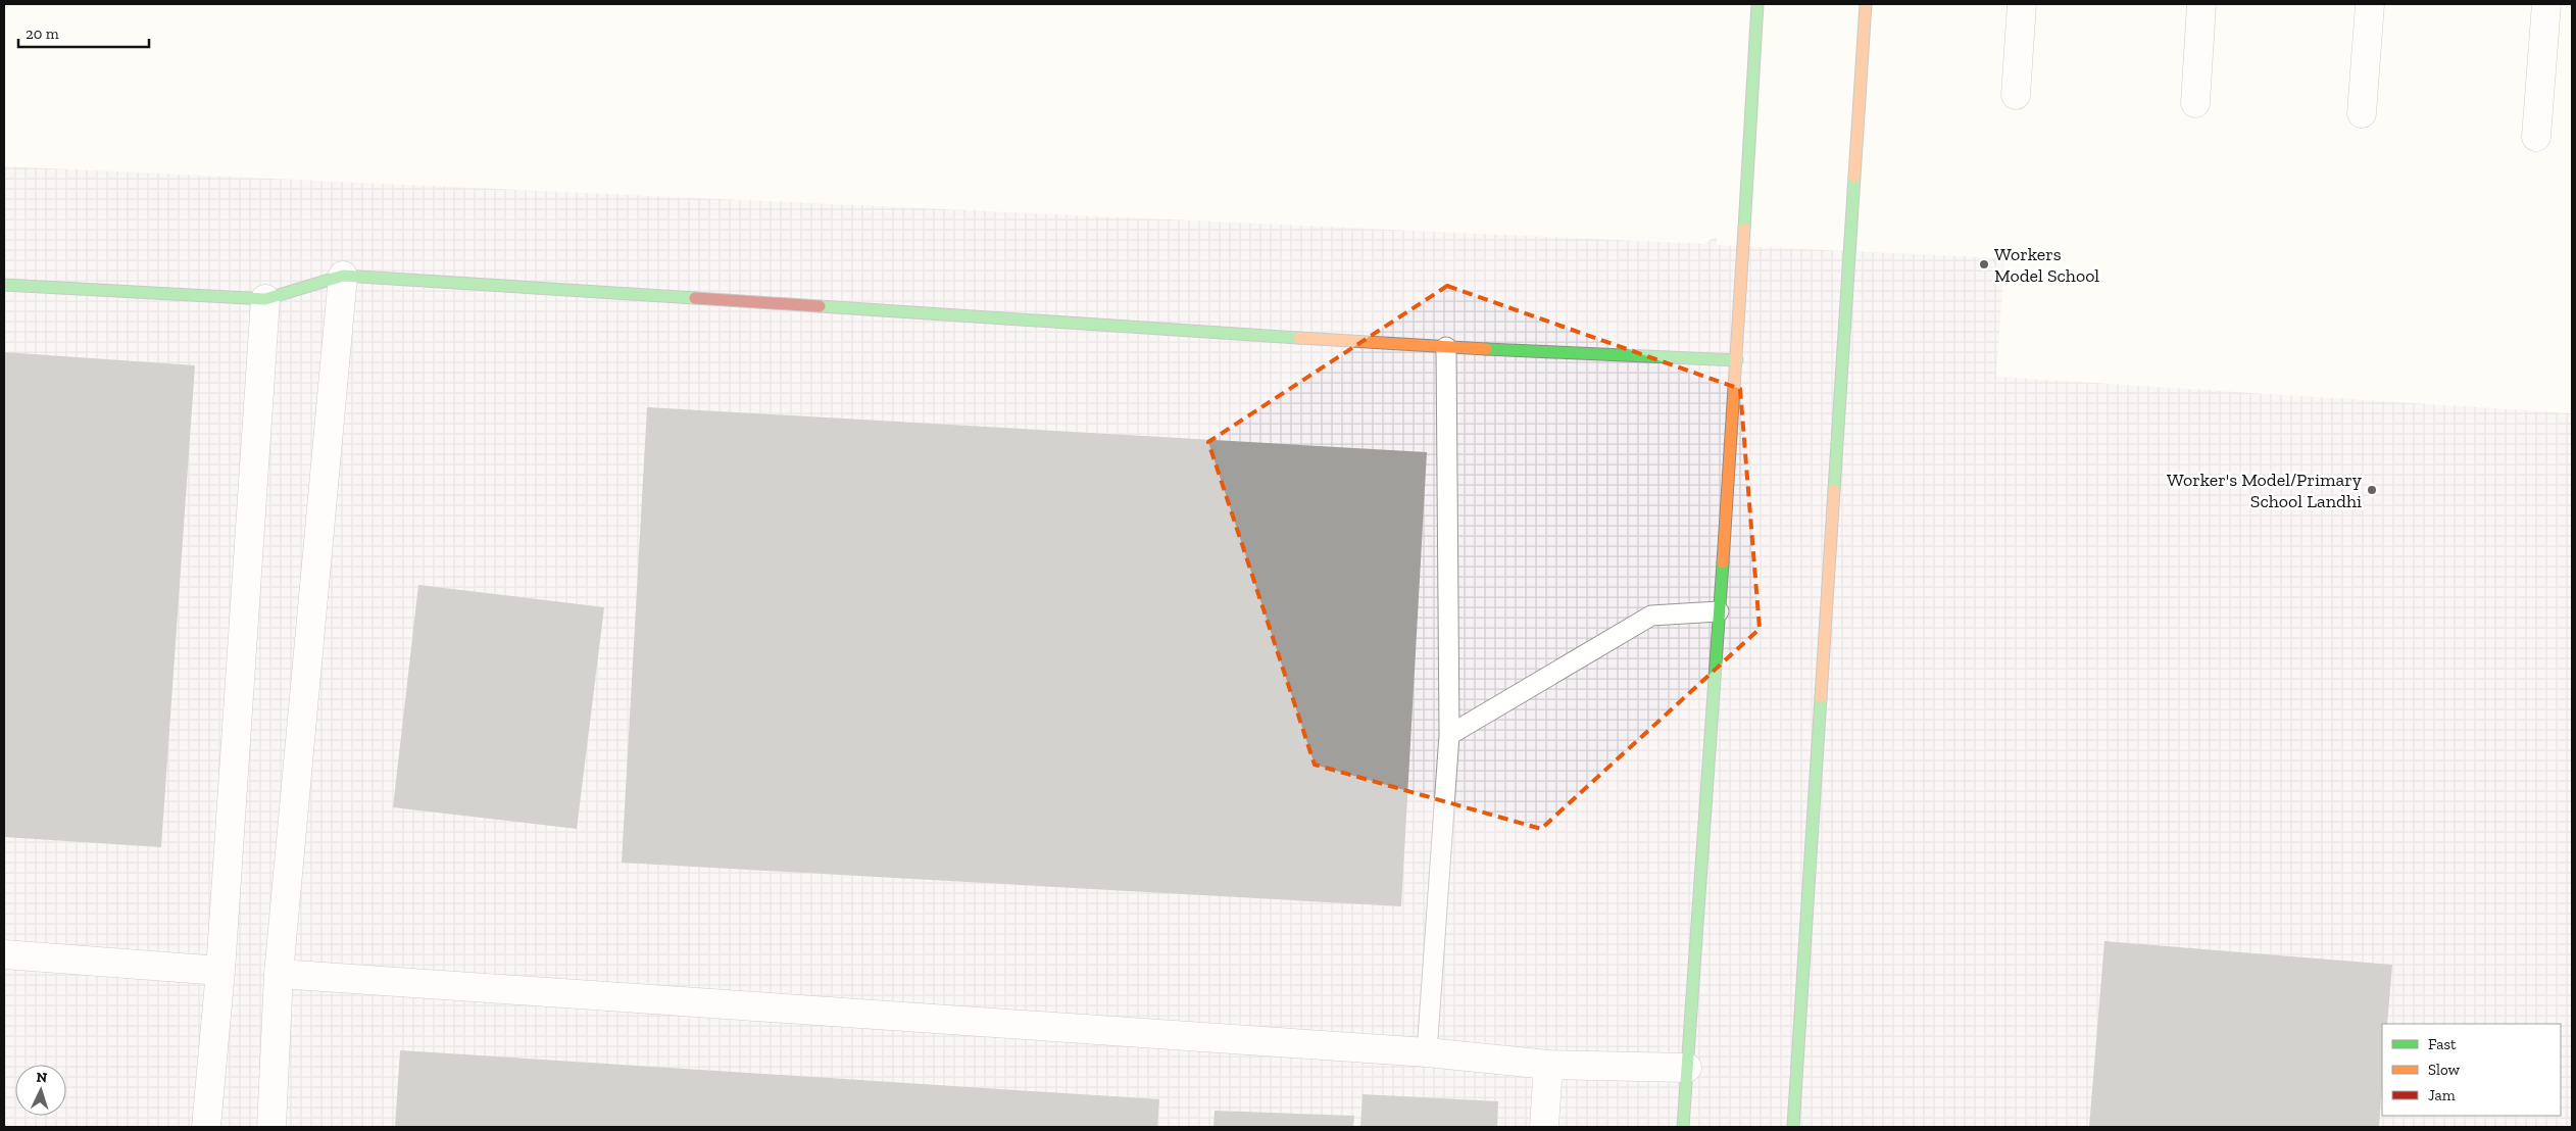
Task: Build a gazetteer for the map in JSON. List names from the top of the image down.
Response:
{
  "places": ["Workers Model School", "Worker's Model/Primary School Landhi"],
  "legend": ["Fast", "Slow", "Jam"],
  "scale_bar": "20 m",
  "north": "top"
}
